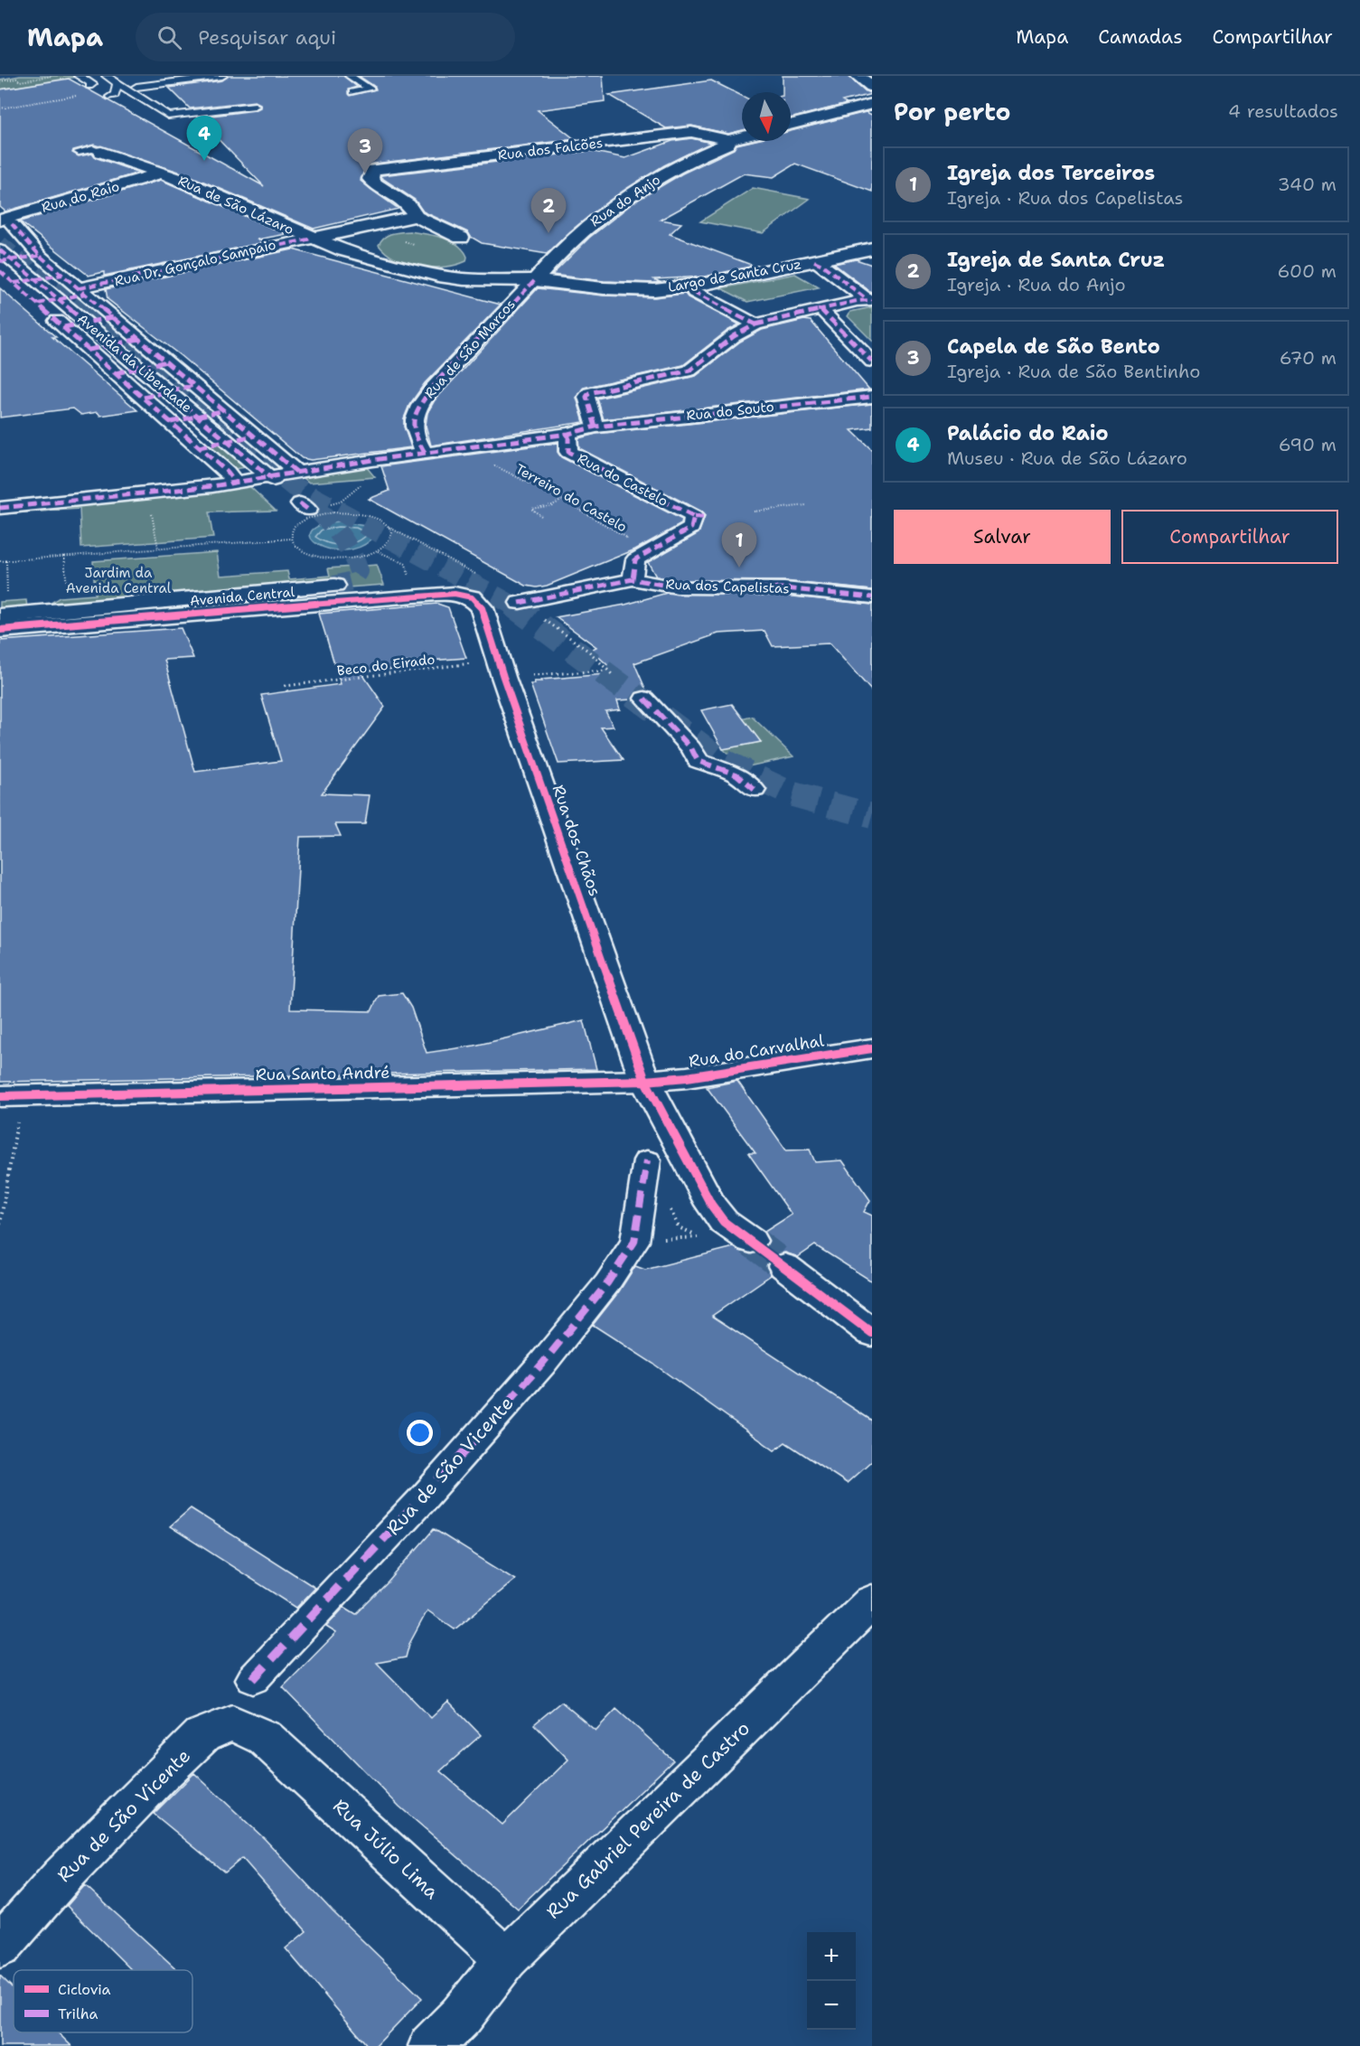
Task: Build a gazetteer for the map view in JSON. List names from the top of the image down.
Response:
{
  "streets": {
    "street": [
      "Rua dos Falcões",
      "Rua do Raio",
      "Rua do Anjo",
      "Rua de São Lázaro",
      "Rua Dr. Gonçalo Sampaio",
      "Largo de Santa Cruz",
      "Rua de São Marcos",
      "Avenida da Liberdade",
      "Rua do Souto",
      "Rua do Castelo",
      "Rua dos Capelistas",
      "Avenida Central",
      "Rua dos Chãos",
      "Rua do Carvalhal",
      "Rua Santo André",
      "Rua de São Vicente",
      "Rua Gabriel Pereira de Castro",
      "Rua Júlio Lima"
    ],
    "path": ["Terreiro do Castelo", "Beco do Eirado"]
  },
  "crossings": [
    ["Rua dos Falcões", "Rua do Anjo"],
    ["Rua do Raio", "Rua de São Lázaro"],
    ["Rua do Anjo", "Rua de São Lázaro"],
    ["Rua do Anjo", "Largo de Santa Cruz"],
    ["Rua do Anjo", "Rua de São Marcos"],
    ["Rua de São Lázaro", "Rua Dr. Gonçalo Sampaio"],
    ["Rua de São Lázaro", "Largo de Santa Cruz"],
    ["Rua de São Lázaro", "Rua de São Marcos"],
    ["Rua Dr. Gonçalo Sampaio", "Avenida da Liberdade"],
    ["Largo de Santa Cruz", "Rua de São Marcos"],
    ["Rua de São Marcos", "Rua do Souto"],
    ["Avenida da Liberdade", "Rua do Souto"],
    ["Rua do Souto", "Rua do Castelo"],
    ["Rua do Castelo", "Terreiro do Castelo"],
    ["Avenida Central", "Rua dos Chãos"],
    ["Rua dos Chãos", "Rua do Carvalhal"],
    ["Rua dos Chãos", "Rua Santo André"],
    ["Rua do Carvalhal", "Rua Santo André"],
    ["Rua de São Vicente", "Rua Júlio Lima"],
    ["Rua Gabriel Pereira de Castro", "Rua Júlio Lima"]
  ],
  "parks": ["Jardim da Avenida Central"],
  "legend": ["Ciclovia", "Trilha"],
  "north": "bottom",
  "page": {
    "header": "Mapa",
    "search": "Pesquisar aqui",
    "nav": ["Mapa", "Camadas", "Compartilhar"],
    "heading": ["Por perto", "4 resultados"],
    "pins": [
      "4",
      "3",
      "2",
      "1"
    ],
    "list": [
      {
        "mark": "1",
        "name": "Igreja dos Terceiros",
        "note": "Igreja · Rua dos Capelistas",
        "value": "340 m"
      },
      {
        "mark": "2",
        "name": "Igreja de Santa Cruz",
        "note": "Igreja · Rua do Anjo",
        "value": "600 m"
      },
      {
        "mark": "3",
        "name": "Capela de São Bento",
        "note": "Igreja · Rua de São Bentinho",
        "value": "670 m"
      },
      {
        "mark": "4",
        "name": "Palácio do Raio",
        "note": "Museu · Rua de São Lázaro",
        "value": "690 m"
      }
    ],
    "buttons": ["Salvar", "Compartilhar"],
    "map_buttons": ["+", "−"]
  }
}
